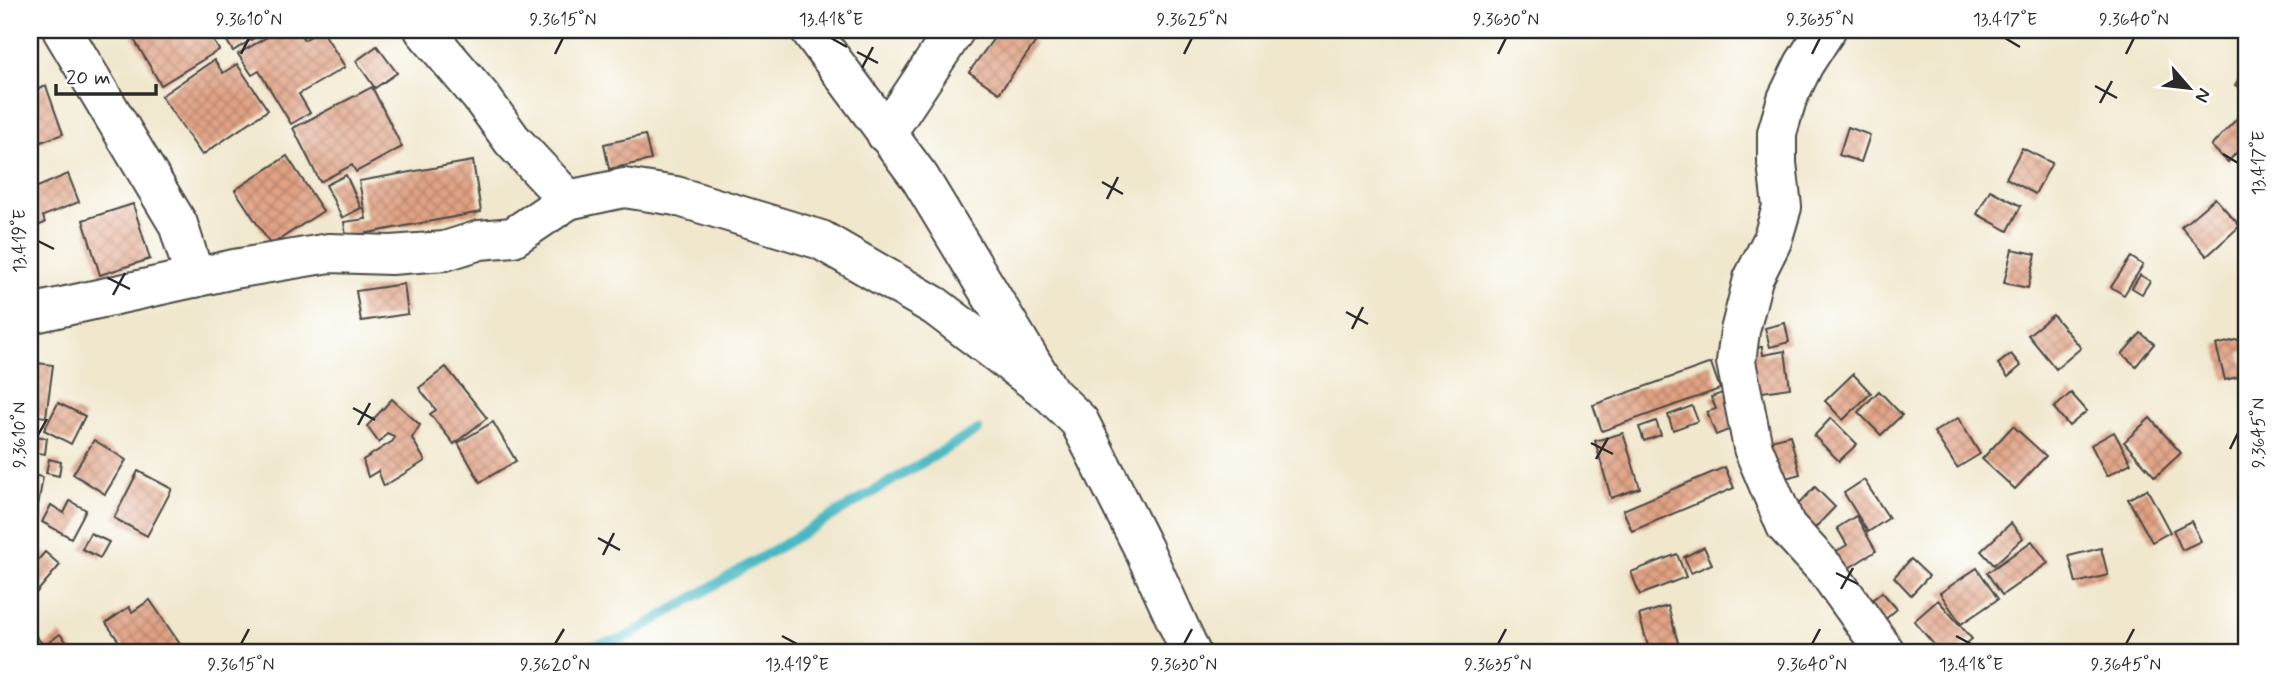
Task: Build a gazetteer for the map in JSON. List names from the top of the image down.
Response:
{
  "scale_bar": "20 m",
  "north": "bottom right",
  "coordinates": [
    "9.3610°N",
    "9.3615°N",
    "13.418°E",
    "9.3625°N",
    "9.3630°N",
    "9.3635°N",
    "13.417°E",
    "9.3640°N",
    "13.419°E",
    "9.3645°N",
    "9.3620°N"
  ]
}
